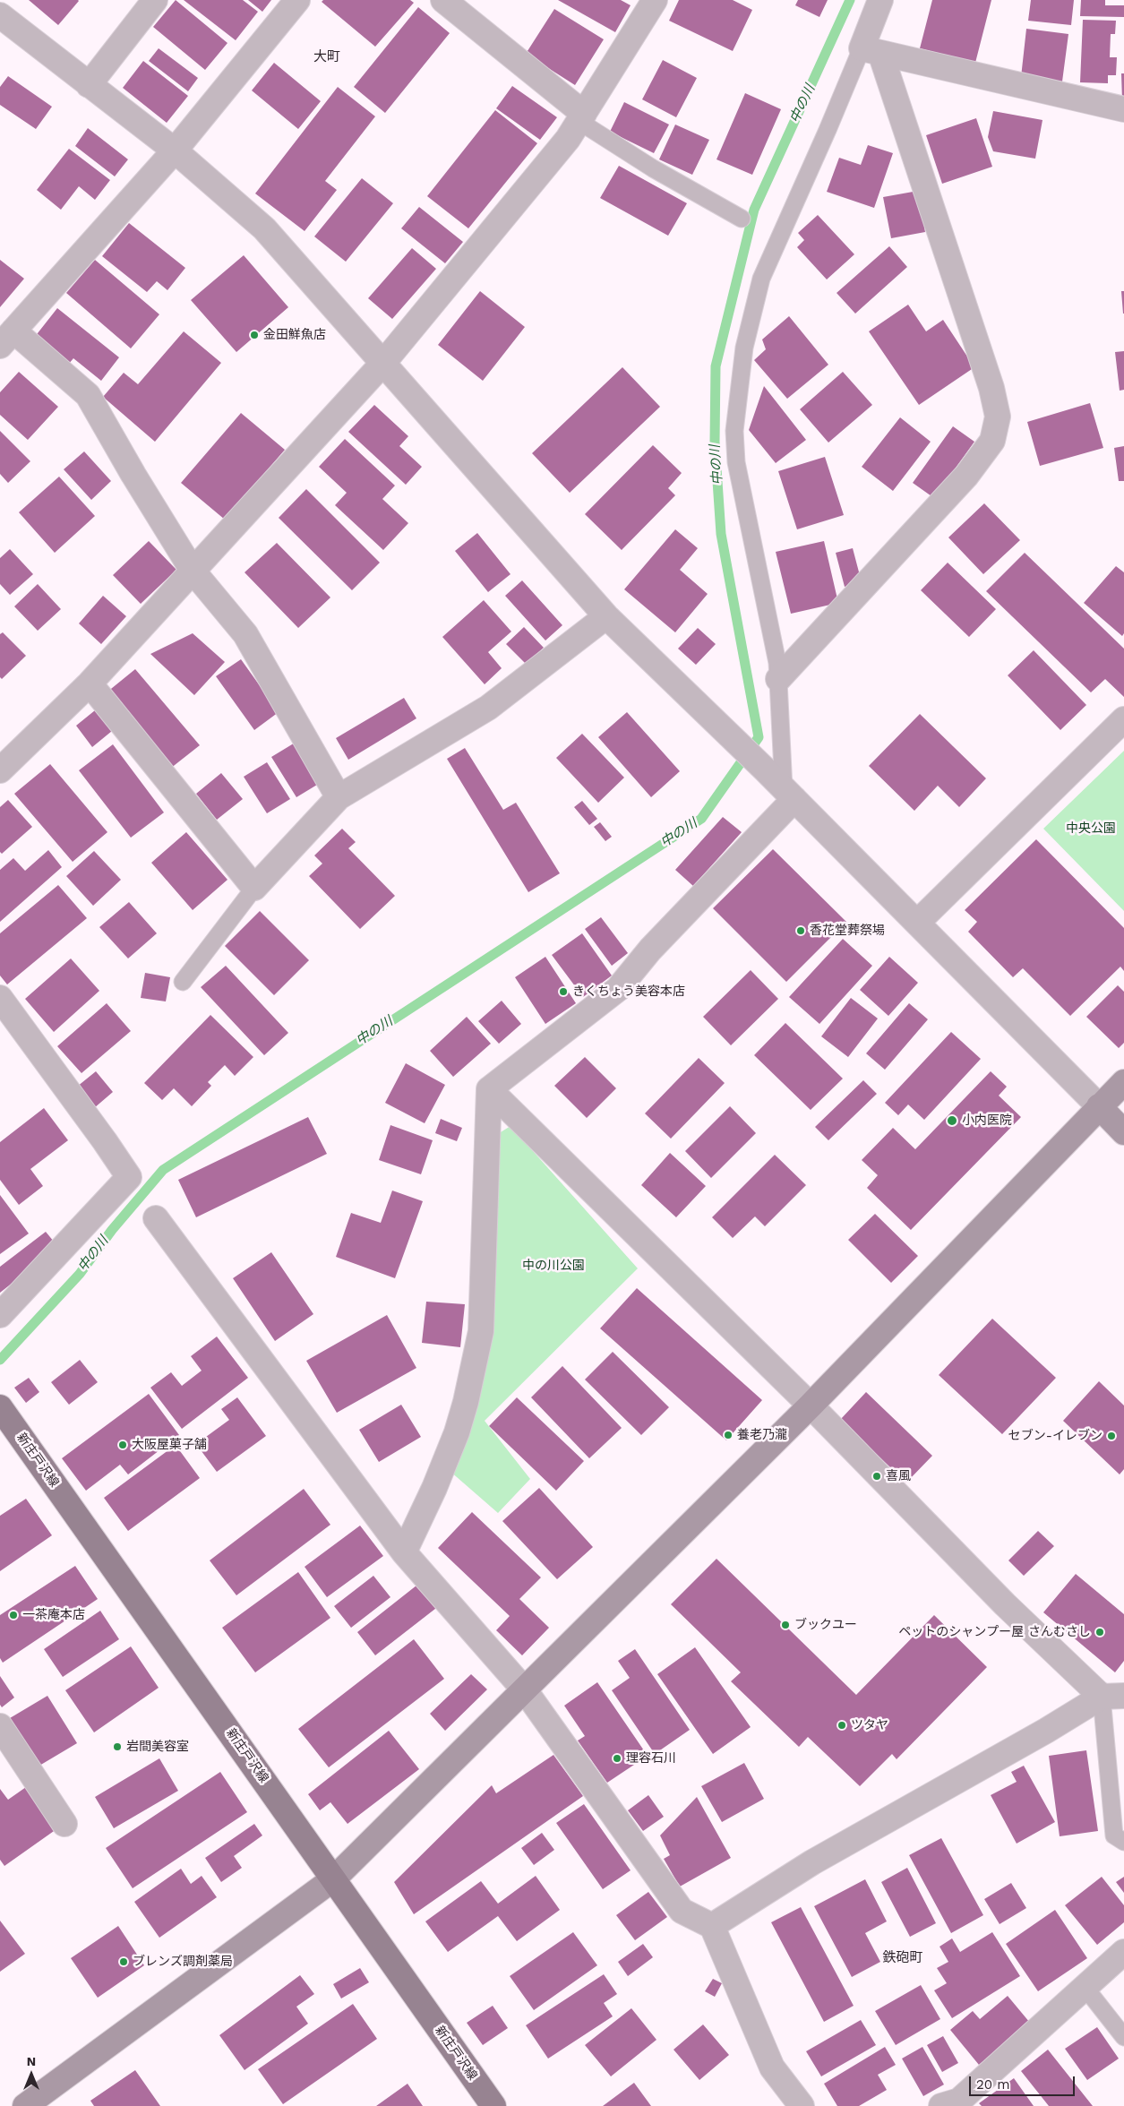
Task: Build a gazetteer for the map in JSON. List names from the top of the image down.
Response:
{
  "streets": {
    "main road": ["新庄戸沢線"]
  },
  "districts": ["大町", "鉄砲町"],
  "water": ["中の川"],
  "parks": ["中央公園", "中の川公園"],
  "places": [
    "金田鮮魚店",
    "香花堂葬祭場",
    "きくちょう美容本店",
    "小内医院",
    "養老乃瀧",
    "セブン-イレブン",
    "大阪屋菓子舗",
    "喜風",
    "一茶庵本店",
    "ブックユー",
    "ペットのシャンプー屋 さんむさし",
    "ツタヤ",
    "岩間美容室",
    "理容石川",
    "ブレンズ調剤薬局"
  ],
  "scale_bar": "20 m",
  "north": "top"
}
